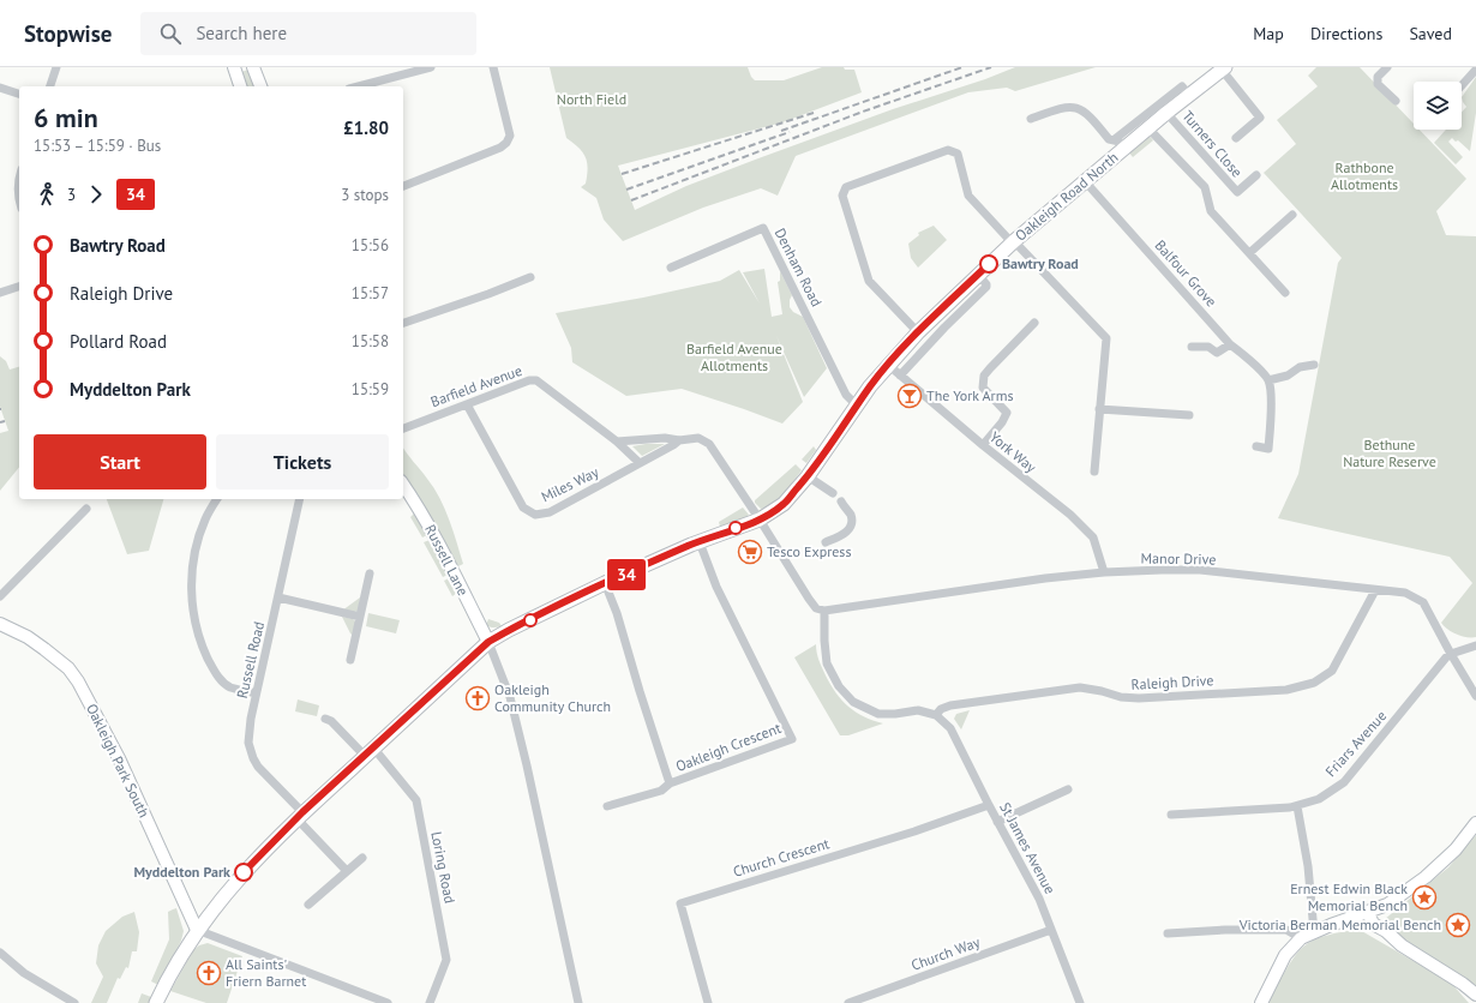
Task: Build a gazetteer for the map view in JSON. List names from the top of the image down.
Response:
{
  "streets": {
    "main road": ["Oakleigh Road North", "Russell Lane", "Oakleigh Park South"],
    "street": [
      "Turners Close",
      "Denham Road",
      "Balfour Grove",
      "Barfield Avenue",
      "York Way",
      "Miles Way",
      "Manor Drive",
      "Russell Road",
      "Raleigh Drive",
      "Friars Avenue",
      "Oakleigh Crescent",
      "St James Avenue",
      "Church Crescent",
      "Loring Road",
      "Church Way"
    ]
  },
  "crossings": [
    ["Turners Close", "Oakleigh Road North"],
    ["Oakleigh Road North", "Denham Road"],
    ["Oakleigh Road North", "Balfour Grove"],
    ["Oakleigh Road North", "York Way"],
    ["Oakleigh Road North", "Russell Lane"],
    ["Oakleigh Road North", "Russell Road"],
    ["Oakleigh Road North", "Oakleigh Crescent"],
    ["Oakleigh Road North", "Oakleigh Park South"],
    ["Oakleigh Road North", "Loring Road"],
    ["Barfield Avenue", "Miles Way"],
    ["York Way", "Manor Drive"],
    ["Manor Drive", "Raleigh Drive"],
    ["Manor Drive", "Friars Avenue"],
    ["Raleigh Drive", "St James Avenue"],
    ["St James Avenue", "Church Crescent"],
    ["St James Avenue", "Church Way"]
  ],
  "parks": [
    "North Field",
    "Rathbone Allotments",
    "Barfield Avenue Allotments",
    "Bethune Nature Reserve"
  ],
  "places": {
    "other": ["Bawtry Road", "Myddelton Park"],
    "bar": ["The York Arms"],
    "supermarket": ["Tesco Express"],
    "church": ["Oakleigh Community Church", "All Saints' Friern Barnet"],
    "place": ["Ernest Edwin Black Memorial Bench", "Victoria Berman Memorial Bench"]
  },
  "lines": ["bus line 34"],
  "page": {
    "header": "Stopwise",
    "search": "Search here",
    "nav": ["Map", "Directions", "Saved"],
    "on_map": "34",
    "heading": ["6 min", "15:53 – 15:59 · Bus", "£1.80"],
    "legs": ["3", "34", "3 stops"],
    "list": [
      {
        "name": "Bawtry Road",
        "value": "15:56"
      },
      {
        "name": "Raleigh Drive",
        "value": "15:57"
      },
      {
        "name": "Pollard Road",
        "value": "15:58"
      },
      {
        "name": "Myddelton Park",
        "value": "15:59"
      }
    ],
    "buttons": ["Start", "Tickets"]
  }
}
